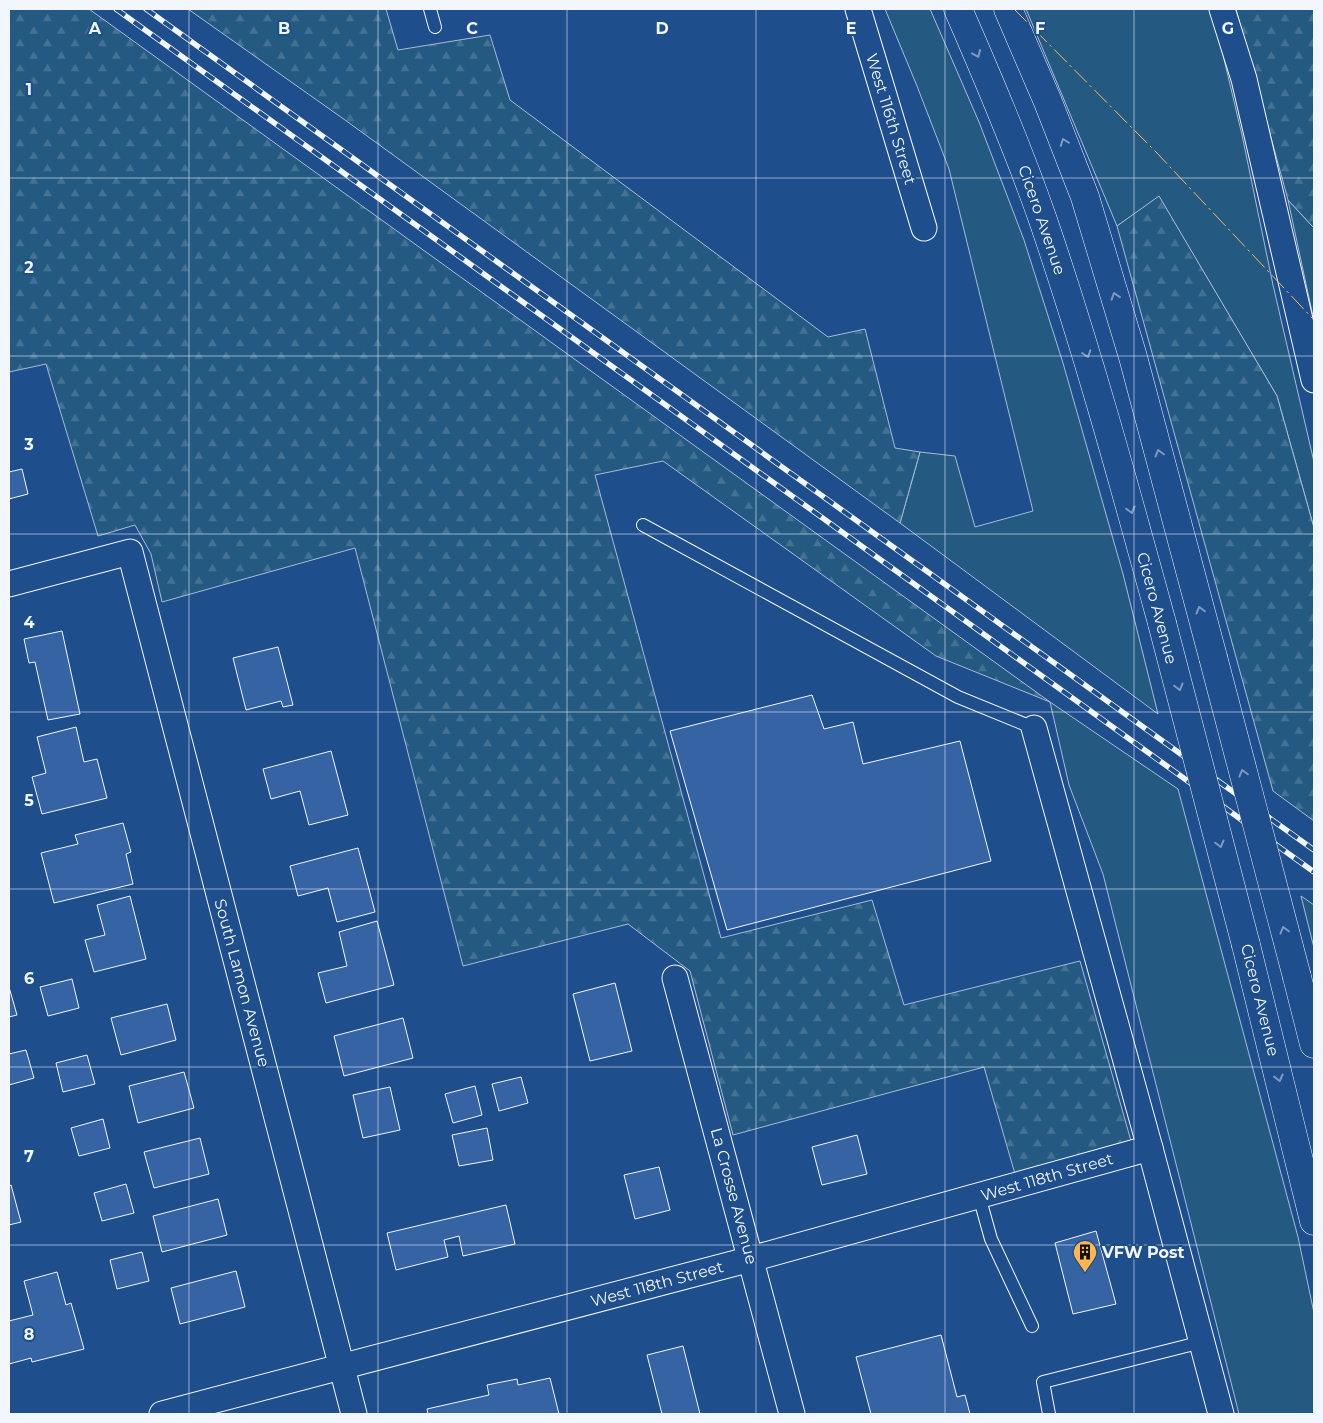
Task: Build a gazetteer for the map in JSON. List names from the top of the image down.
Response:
{
  "streets": {
    "main road": ["Cicero Avenue"],
    "street": [
      "West 116th Street",
      "South Lamon Avenue",
      "West 118th Street",
      "La Crosse Avenue"
    ]
  },
  "crossings": [
    ["South Lamon Avenue", "West 118th Street"],
    ["West 118th Street", "La Crosse Avenue"]
  ],
  "places": {
    "building": ["VFW Post"]
  },
  "grid": {
    "columns": [
      "A",
      "B",
      "C",
      "D",
      "E",
      "F",
      "G"
    ],
    "rows": [
      "1",
      "2",
      "3",
      "4",
      "5",
      "6",
      "7",
      "8"
    ]
  }
}
